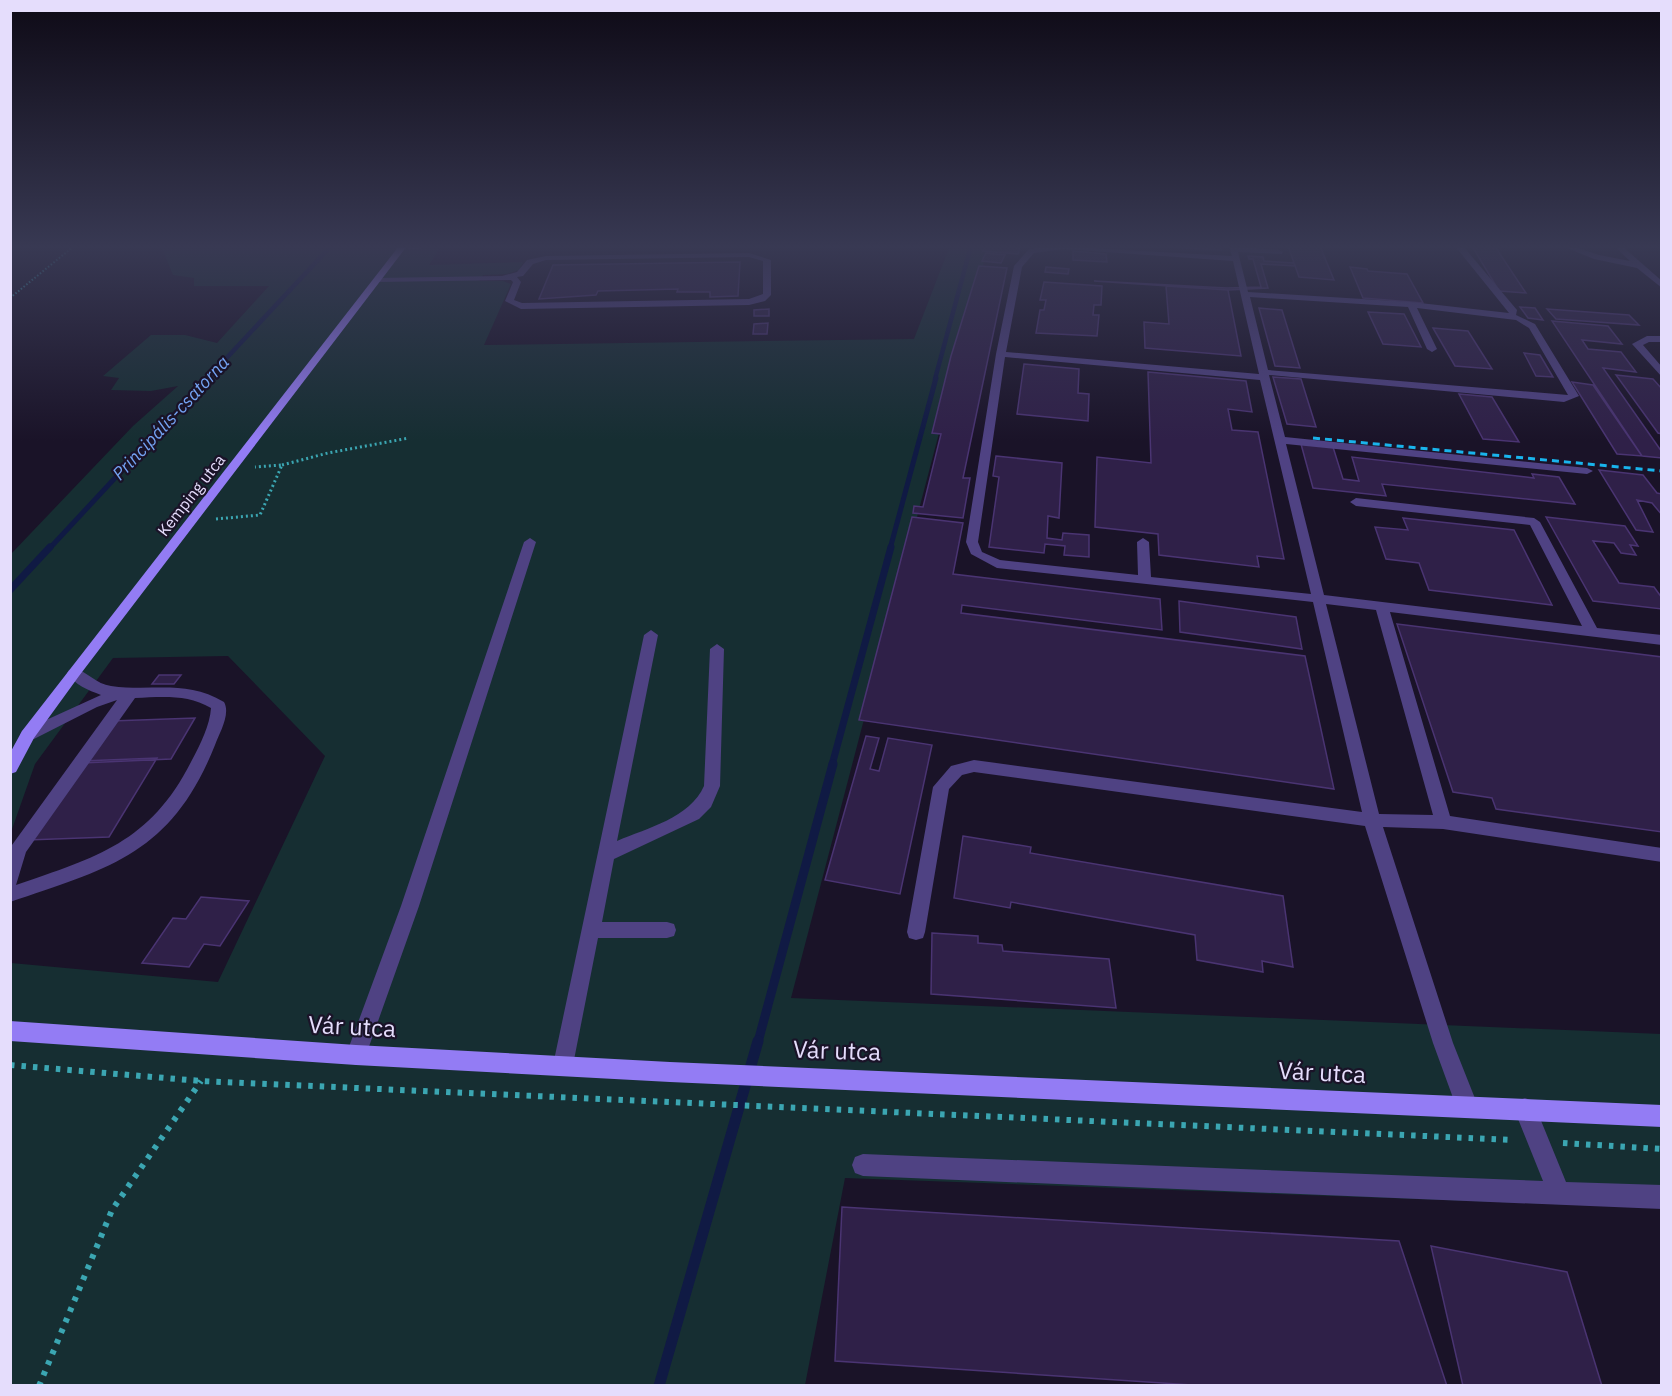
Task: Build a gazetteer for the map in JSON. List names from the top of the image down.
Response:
{
  "streets": {
    "main road": ["Kemping utca", "Vár utca"]
  },
  "water": ["Principális-csatorna"]
}
